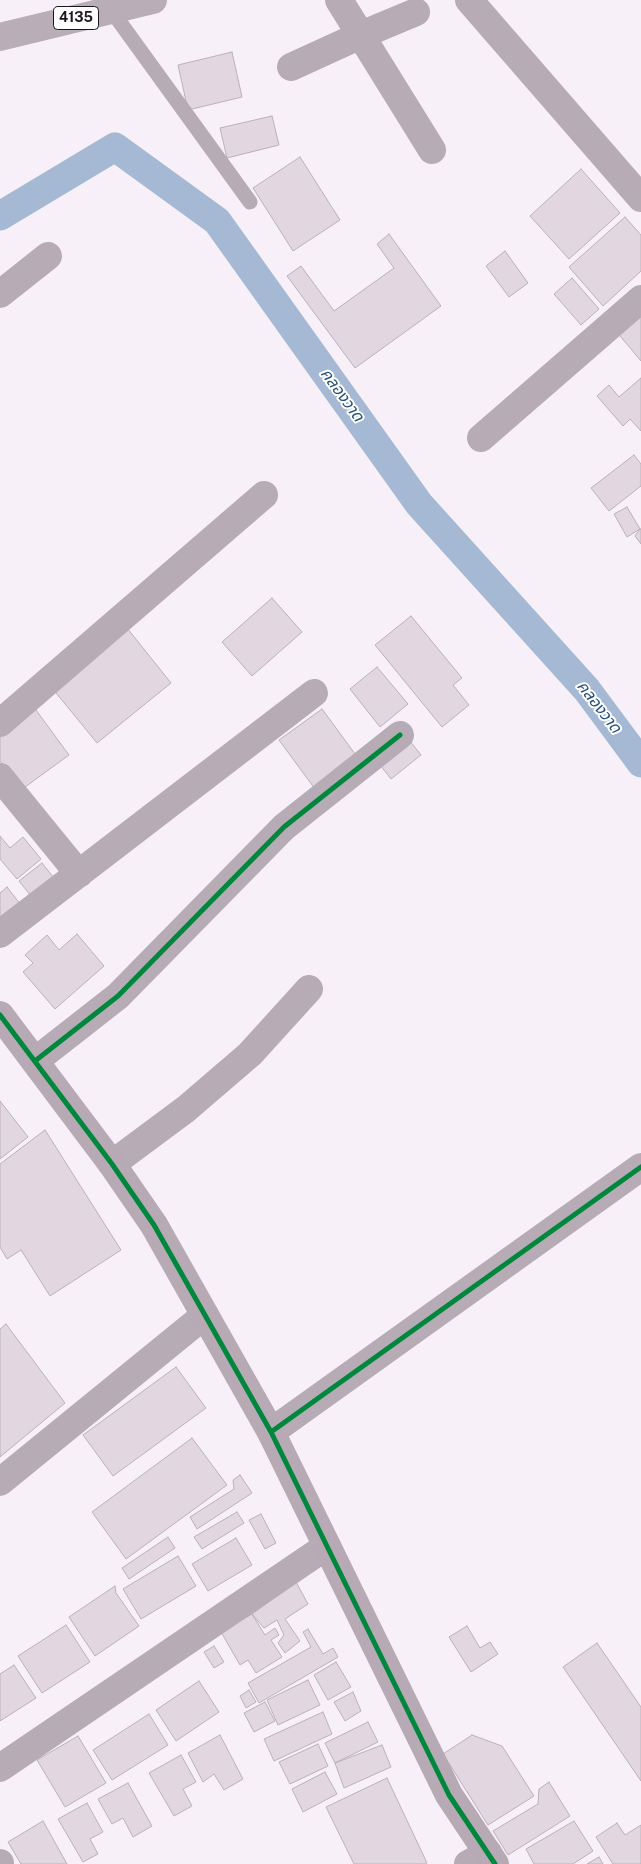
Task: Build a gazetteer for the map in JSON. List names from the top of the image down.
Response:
{
  "streets": {
    "main road": ["4135"]
  },
  "water": ["คลองวาด"]
}
